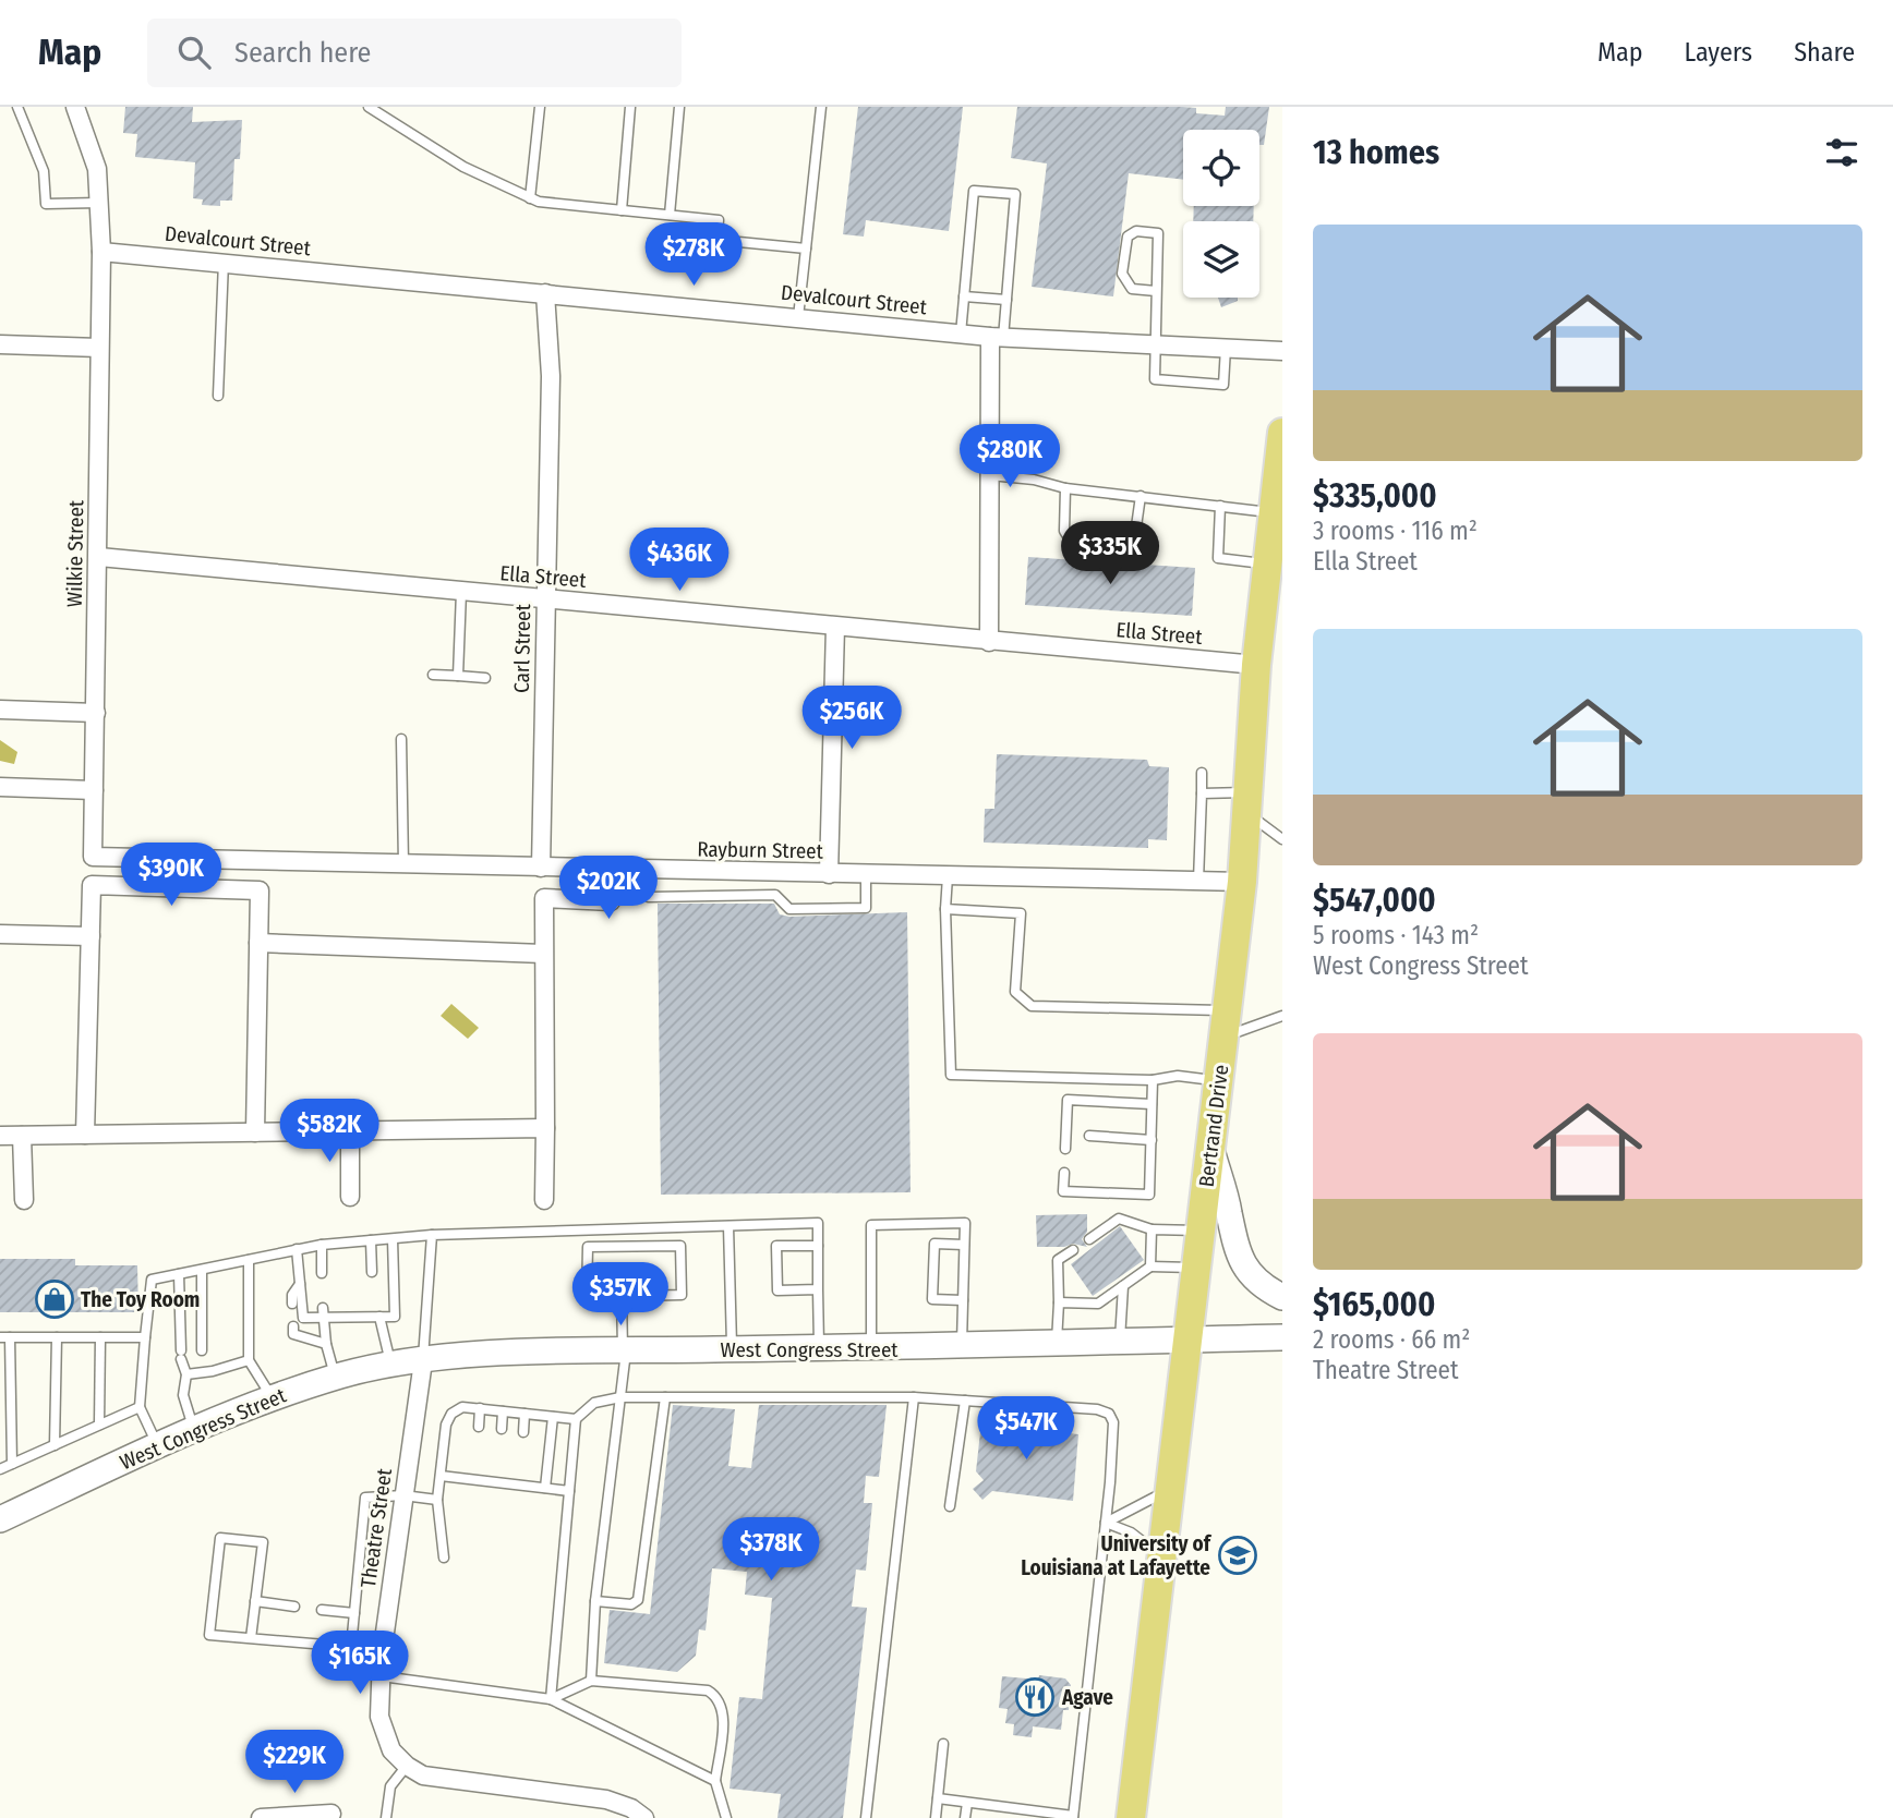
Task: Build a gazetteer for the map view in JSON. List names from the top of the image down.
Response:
{
  "streets": {
    "main road": ["Bertrand Drive", "West Congress Street"],
    "street": [
      "Devalcourt Street",
      "Wilkie Street",
      "Ella Street",
      "Carl Street",
      "Rayburn Street",
      "Theatre Street"
    ]
  },
  "crossings": [
    ["Devalcourt Street", "Wilkie Street"],
    ["Devalcourt Street", "Carl Street"],
    ["Wilkie Street", "Ella Street"],
    ["Wilkie Street", "Rayburn Street"],
    ["Ella Street", "Carl Street"],
    ["Ella Street", "Bertrand Drive"],
    ["Carl Street", "Rayburn Street"],
    ["Rayburn Street", "Bertrand Drive"],
    ["Bertrand Drive", "West Congress Street"],
    ["West Congress Street", "Theatre Street"]
  ],
  "places": {
    "shop": ["The Toy Room"],
    "school or university": ["University of Louisiana at Lafayette"],
    "restaurant": ["Agave"]
  },
  "page": {
    "header": "Map",
    "search": "Search here",
    "nav": ["Map", "Layers", "Share"],
    "heading": "13 homes",
    "list": [
      {
        "name": "$335,000",
        "note": "3 rooms · 116 m² · Ella Street"
      },
      {
        "name": "$547,000",
        "note": "5 rooms · 143 m² · West Congress Street"
      },
      {
        "name": "$165,000",
        "note": "2 rooms · 66 m² · Theatre Street"
      }
    ],
    "price": [
      "$278K",
      "$280K",
      "$335K",
      "$436K",
      "$256K",
      "$390K",
      "$202K",
      "$582K",
      "$357K",
      "$547K",
      "$378K",
      "$165K",
      "$229K"
    ]
  }
}
